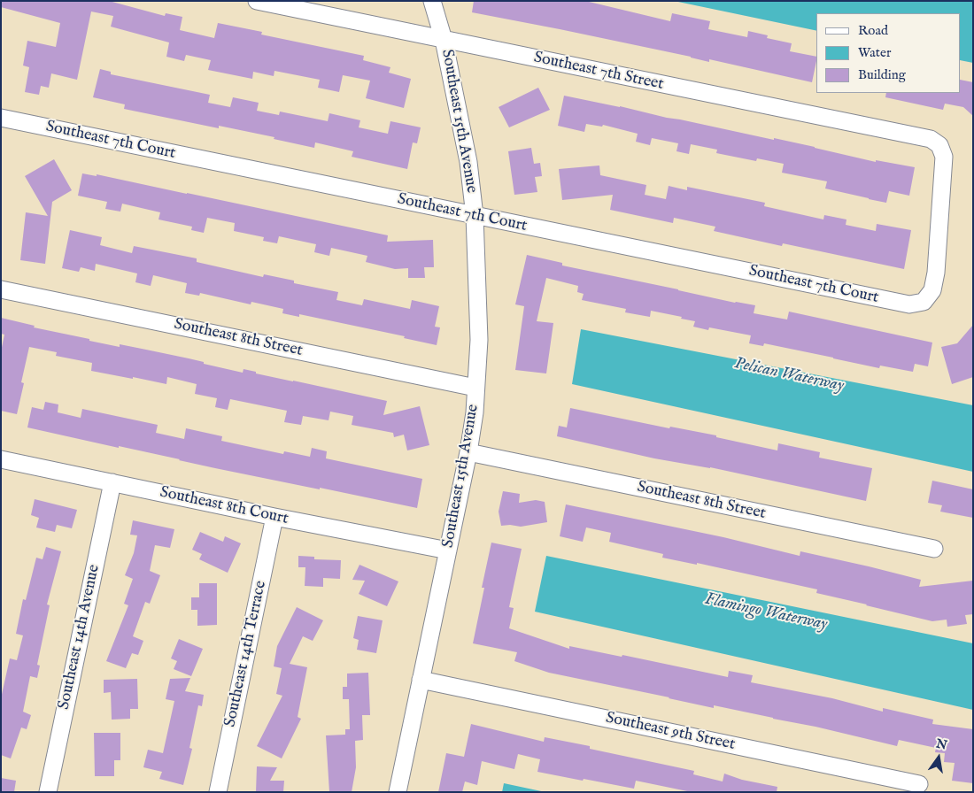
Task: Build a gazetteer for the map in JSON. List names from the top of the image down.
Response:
{
  "streets": {
    "street": [
      "Southeast 7th Street",
      "Southeast 15th Avenue",
      "Southeast 7th Court",
      "Southeast 8th Street",
      "Southeast 8th Court",
      "Southeast 14th Avenue",
      "Southeast 14th Terrace",
      "Southeast 9th Street"
    ]
  },
  "crossings": [
    ["Southeast 7th Street", "Southeast 15th Avenue"],
    ["Southeast 7th Street", "Southeast 7th Court"],
    ["Southeast 15th Avenue", "Southeast 7th Court"],
    ["Southeast 15th Avenue", "Southeast 8th Street"],
    ["Southeast 15th Avenue", "Southeast 8th Court"],
    ["Southeast 15th Avenue", "Southeast 9th Street"],
    ["Southeast 8th Court", "Southeast 14th Avenue"],
    ["Southeast 8th Court", "Southeast 14th Terrace"]
  ],
  "water": ["Pelican Waterway", "Flamingo Waterway"],
  "legend": ["Road", "Water", "Building"],
  "north": "top"
}
